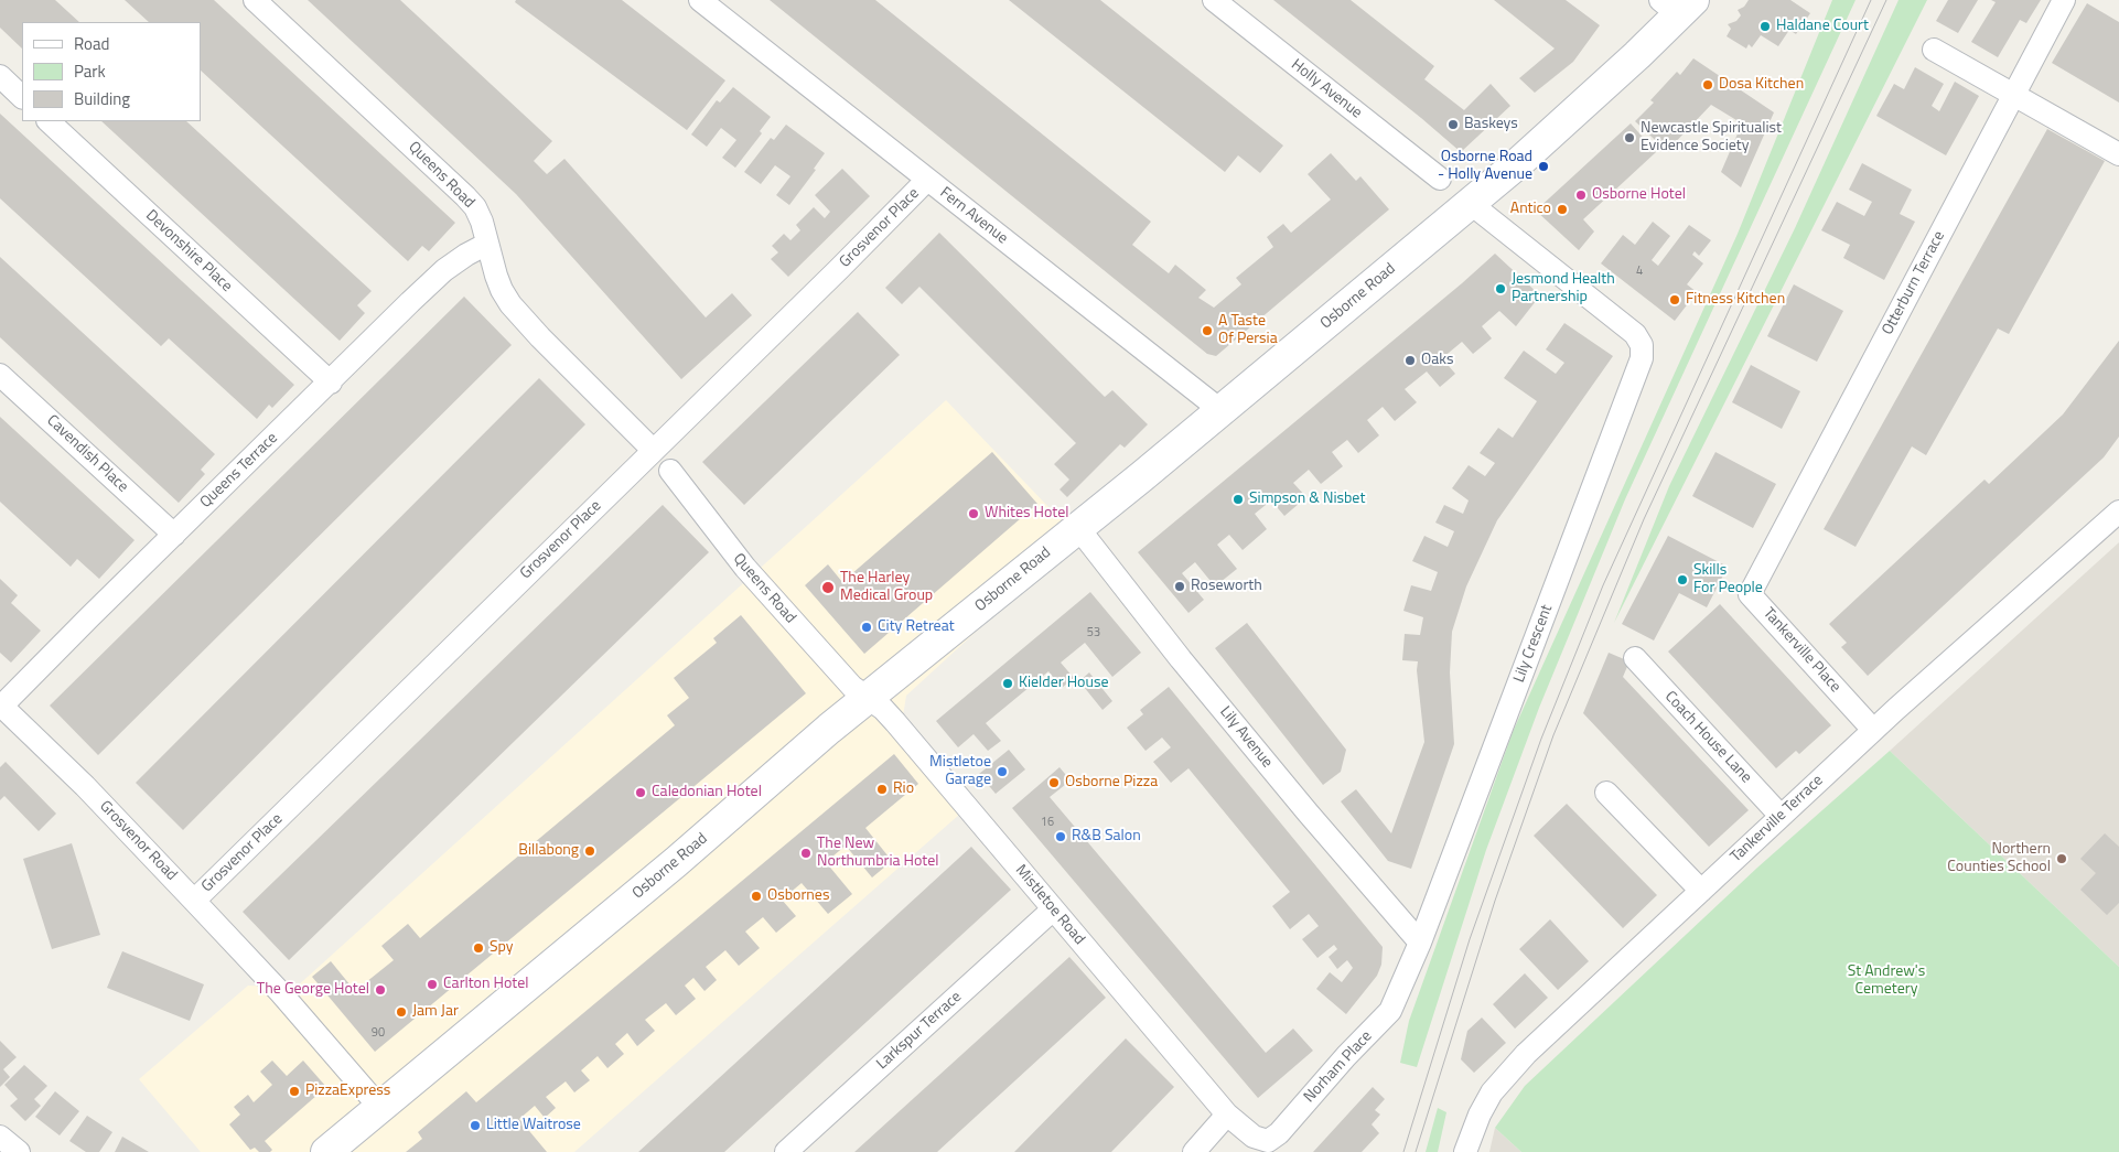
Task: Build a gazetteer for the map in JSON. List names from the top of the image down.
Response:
{
  "streets": {
    "main road": ["Osborne Road"],
    "street": [
      "Holly Avenue",
      "Queens Road",
      "Fern Avenue",
      "Grosvenor Place",
      "Devonshire Place",
      "Otterburn Terrace",
      "Cavendish Place",
      "Queens Terrace",
      "Lily Crescent",
      "Tankerville Place",
      "Lily Avenue",
      "Coach House Lane",
      "Tankerville Terrace",
      "Grosvenor Road",
      "Mistletoe Road",
      "Larkspur Terrace",
      "Norham Place"
    ]
  },
  "crossings": [
    ["Queens Road", "Grosvenor Place"],
    ["Queens Road", "Osborne Road"],
    ["Queens Road", "Queens Terrace"],
    ["Queens Road", "Mistletoe Road"],
    ["Fern Avenue", "Grosvenor Place"],
    ["Fern Avenue", "Osborne Road"],
    ["Grosvenor Place", "Grosvenor Road"],
    ["Devonshire Place", "Queens Terrace"],
    ["Otterburn Terrace", "Tankerville Place"],
    ["Osborne Road", "Lily Crescent"],
    ["Osborne Road", "Lily Avenue"],
    ["Osborne Road", "Grosvenor Road"],
    ["Osborne Road", "Mistletoe Road"],
    ["Cavendish Place", "Queens Terrace"],
    ["Queens Terrace", "Grosvenor Road"],
    ["Lily Crescent", "Lily Avenue"],
    ["Lily Crescent", "Norham Place"],
    ["Tankerville Place", "Tankerville Terrace"],
    ["Lily Avenue", "Norham Place"],
    ["Coach House Lane", "Tankerville Terrace"],
    ["Mistletoe Road", "Larkspur Terrace"],
    ["Mistletoe Road", "Norham Place"]
  ],
  "parks": ["St Andrew's Cemetery"],
  "places": [
    "Haldane Court",
    "Dosa Kitchen",
    "Baskeys",
    "Newcastle Spiritualist Evidence Society",
    "Osborne Road - Holly Avenue",
    "Osborne Hotel",
    "Antico",
    "Jesmond Health Partnership",
    "Fitness Kitchen",
    "A Taste Of Persia",
    "Oaks",
    "Simpson & Nisbet",
    "Whites Hotel",
    "Skills For People",
    "Roseworth",
    "The Harley Medical Group",
    "City Retreat",
    "Kielder House",
    "Mistletoe Garage",
    "Osborne Pizza",
    "Rio",
    "Caledonian Hotel",
    "R&B Salon",
    "Billabong",
    "The New Northumbria Hotel",
    "Northern Counties School",
    "Osbornes",
    "Spy",
    "Carlton Hotel",
    "The George Hotel",
    "Jam Jar",
    "PizzaExpress",
    "Little Waitrose"
  ],
  "house_numbers": [
    "4",
    "53",
    "16",
    "90"
  ],
  "legend": ["Road", "Park", "Building"]
}
